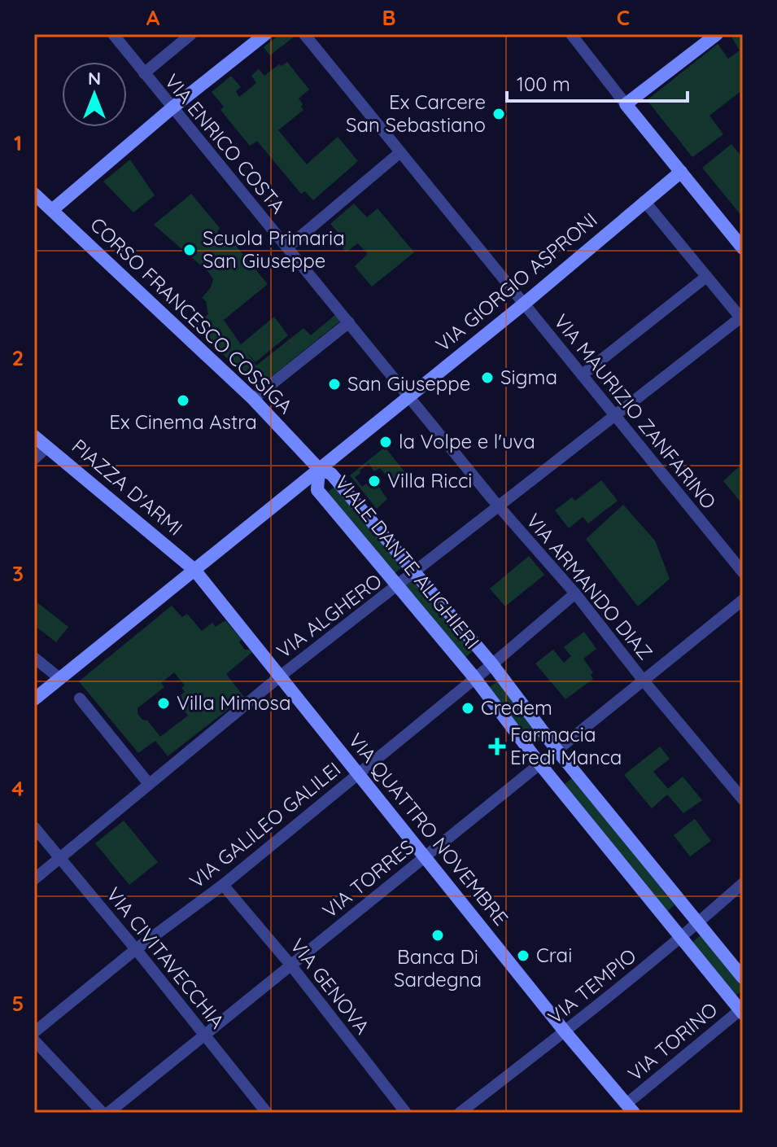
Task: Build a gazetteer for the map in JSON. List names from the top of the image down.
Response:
{
  "streets": {
    "main road": [
      "VIA GIORGIO ASPRONI",
      "CORSO FRANCESCO COSSIGA",
      "PIAZZA D'ARMI",
      "VIALE DANTE ALIGHIERI",
      "VIA QUATTRO NOVEMBRE"
    ],
    "street": [
      "VIA ENRICO COSTA",
      "VIA MAURIZIO ZANFARINO",
      "VIA ARMANDO DIAZ",
      "VIA ALGHERO",
      "VIA GALILEO GALILEI",
      "VIA TORRES",
      "VIA CIVITAVECCHIA",
      "VIA GENOVA",
      "VIA TEMPIO",
      "VIA TORINO"
    ]
  },
  "crossings": [
    ["VIA ENRICO COSTA", "VIA GIORGIO ASPRONI"],
    ["VIA ENRICO COSTA", "VIA ARMANDO DIAZ"],
    ["VIA GIORGIO ASPRONI", "CORSO FRANCESCO COSSIGA"],
    ["VIA GIORGIO ASPRONI", "VIA MAURIZIO ZANFARINO"],
    ["VIA GIORGIO ASPRONI", "PIAZZA D'ARMI"],
    ["VIA GIORGIO ASPRONI", "VIALE DANTE ALIGHIERI"],
    ["VIA GIORGIO ASPRONI", "VIA ARMANDO DIAZ"],
    ["VIA GIORGIO ASPRONI", "VIA QUATTRO NOVEMBRE"],
    ["CORSO FRANCESCO COSSIGA", "VIALE DANTE ALIGHIERI"],
    ["VIA MAURIZIO ZANFARINO", "VIA ALGHERO"],
    ["PIAZZA D'ARMI", "VIA QUATTRO NOVEMBRE"],
    ["VIALE DANTE ALIGHIERI", "VIA ALGHERO"],
    ["VIALE DANTE ALIGHIERI", "VIA GALILEO GALILEI"],
    ["VIALE DANTE ALIGHIERI", "VIA TORRES"],
    ["VIALE DANTE ALIGHIERI", "VIA TEMPIO"],
    ["VIALE DANTE ALIGHIERI", "VIA TORINO"],
    ["VIA ARMANDO DIAZ", "VIA ALGHERO"],
    ["VIA ARMANDO DIAZ", "VIA GALILEO GALILEI"],
    ["VIA ARMANDO DIAZ", "VIA TORRES"],
    ["VIA ALGHERO", "VIA QUATTRO NOVEMBRE"],
    ["VIA ALGHERO", "VIA CIVITAVECCHIA"],
    ["VIA GALILEO GALILEI", "VIA QUATTRO NOVEMBRE"],
    ["VIA GALILEO GALILEI", "VIA CIVITAVECCHIA"],
    ["VIA GALILEO GALILEI", "VIA GENOVA"],
    ["VIA QUATTRO NOVEMBRE", "VIA TORRES"],
    ["VIA QUATTRO NOVEMBRE", "VIA TEMPIO"],
    ["VIA QUATTRO NOVEMBRE", "VIA TORINO"],
    ["VIA TORRES", "VIA CIVITAVECCHIA"],
    ["VIA TORRES", "VIA GENOVA"]
  ],
  "places": {
    "other": [
      "Ex Carcere San Sebastiano",
      "Scuola Primaria San Giuseppe",
      "Sigma",
      "San Giuseppe",
      "Ex Cinema Astra",
      "la Volpe e l'uva",
      "Villa Ricci",
      "Villa Mimosa",
      "Credem",
      "Banca Di Sardegna",
      "Crai"
    ],
    "health": ["Farmacia Eredi Manca"]
  },
  "scale_bar": "100 m",
  "north": "top",
  "grid": {
    "columns": ["A", "B", "C"],
    "rows": [
      "1",
      "2",
      "3",
      "4",
      "5"
    ]
  }
}
